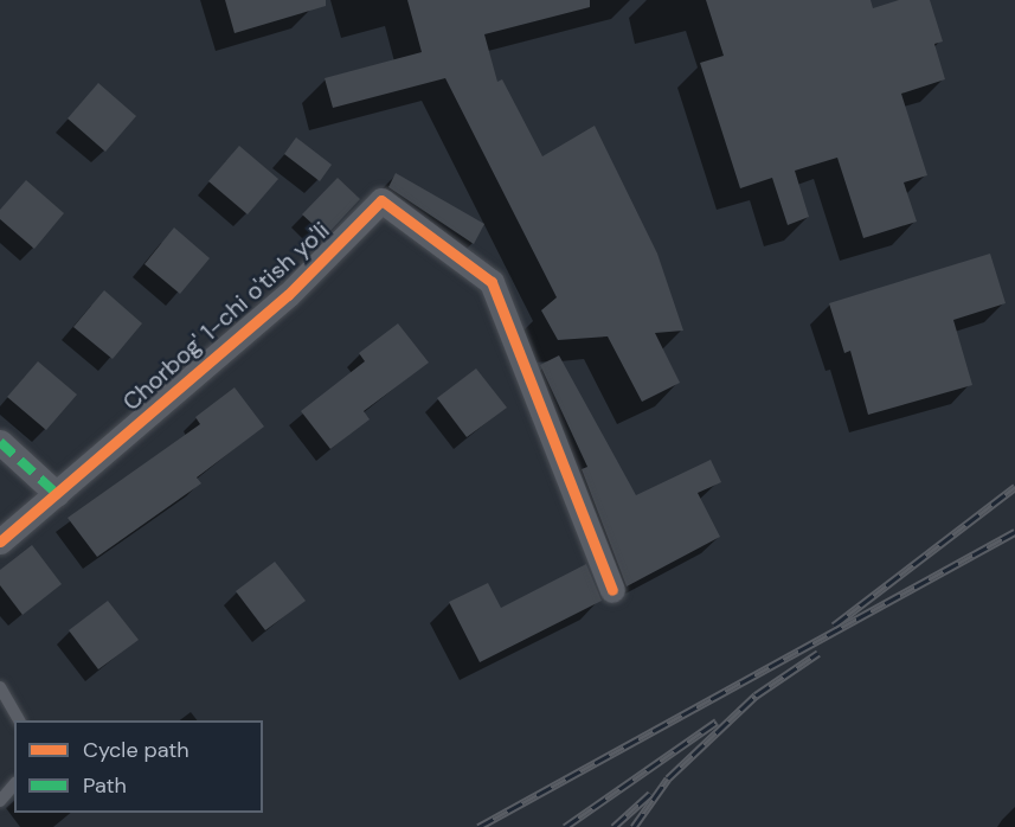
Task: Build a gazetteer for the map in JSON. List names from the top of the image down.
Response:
{
  "streets": {
    "street": ["Chorbog' 1-chi o'tish yo'li"]
  },
  "legend": ["Cycle path", "Path"]
}
